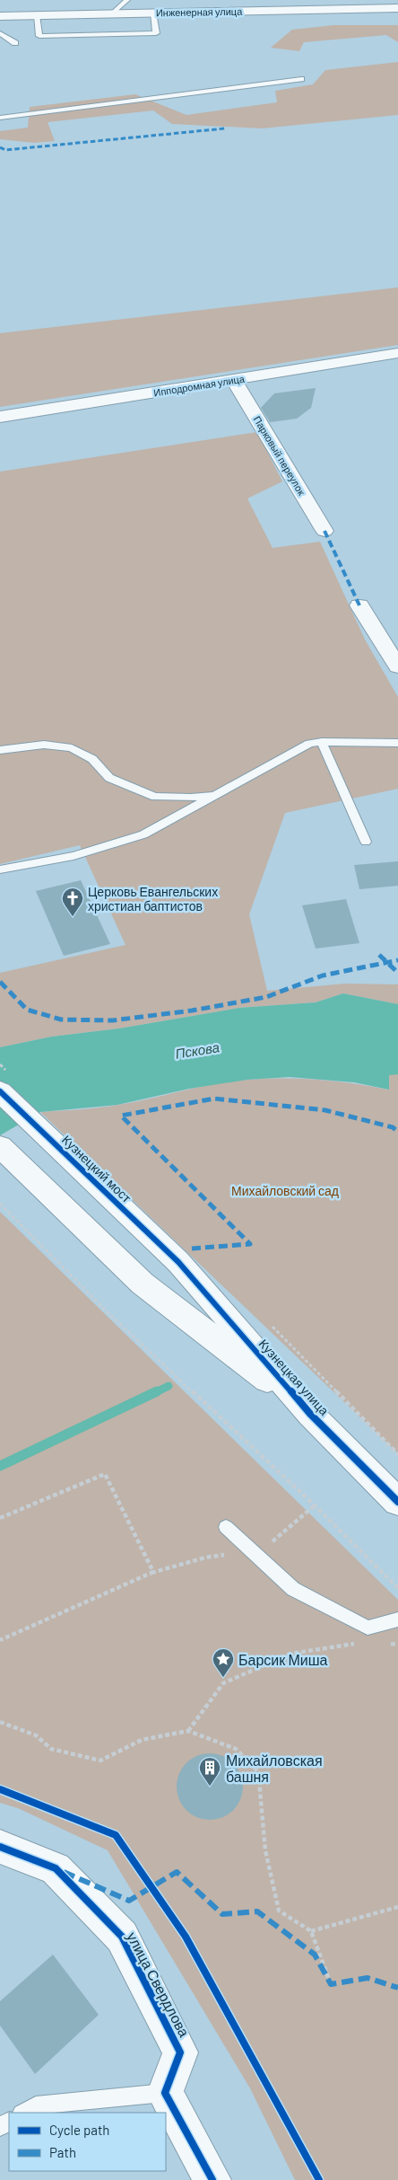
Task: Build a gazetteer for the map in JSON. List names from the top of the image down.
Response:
{
  "streets": {
    "street": [
      "Инженерная улица",
      "Ипподромная улица",
      "Парковый переулок",
      "Кузнецкий мост",
      "Кузнецкая улица",
      "улица Свердлова"
    ]
  },
  "crossings": [
    ["Ипподромная улица", "Парковый переулок"],
    ["Кузнецкий мост", "Кузнецкая улица"]
  ],
  "water": ["Пскова"],
  "parks": ["Михайловский сад"],
  "places": {
    "church": ["Церковь Евангельских христиан баптистов"],
    "place": ["Барсик Миша"],
    "building": ["Михайловская башня"]
  },
  "legend": ["Cycle path", "Path"]
}
